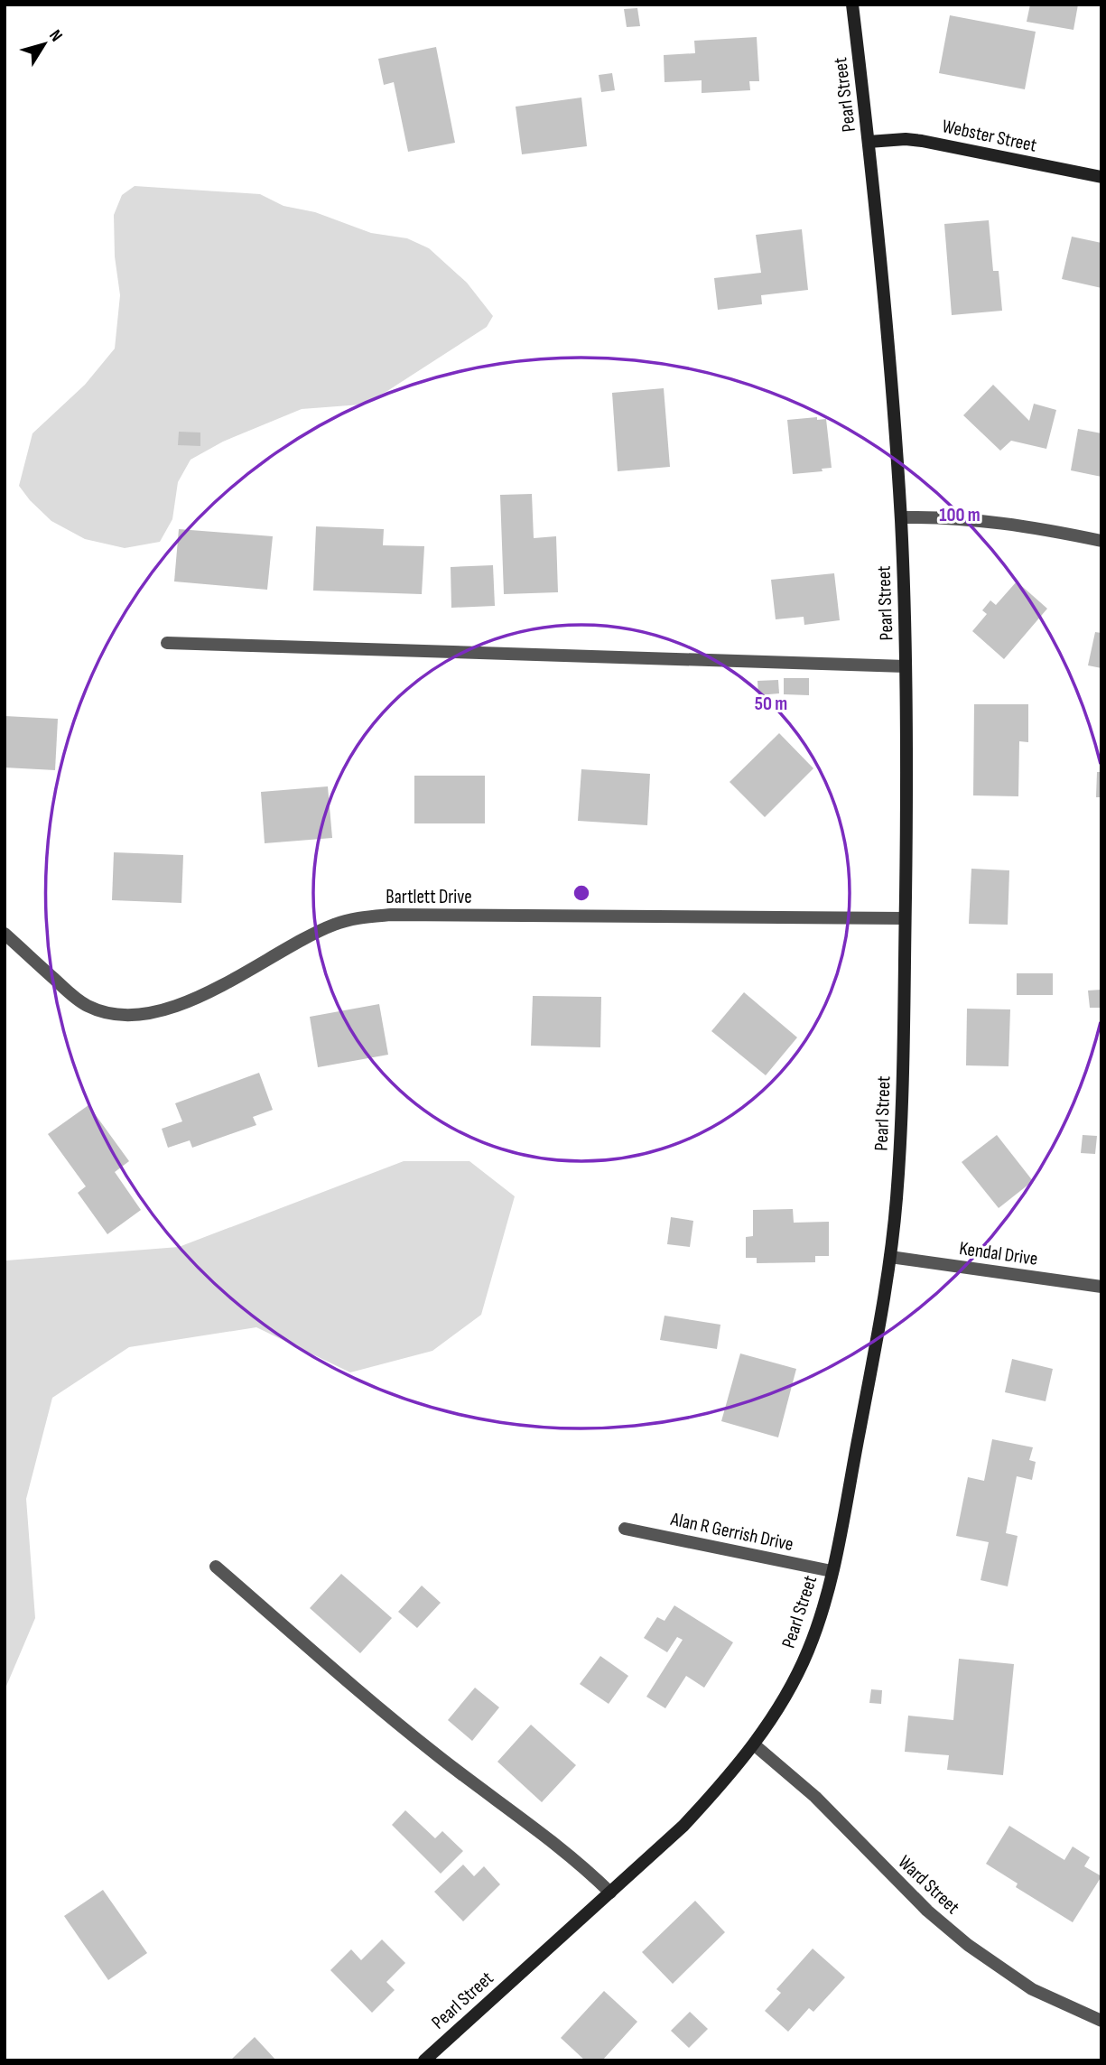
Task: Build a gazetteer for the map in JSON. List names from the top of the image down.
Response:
{
  "streets": {
    "street": [
      "Pearl Street",
      "Webster Street",
      "Bartlett Drive",
      "Kendal Drive",
      "Alan R Gerrish Drive",
      "Ward Street"
    ]
  },
  "crossings": [
    ["Pearl Street", "Webster Street"],
    ["Pearl Street", "Bartlett Drive"],
    ["Pearl Street", "Kendal Drive"],
    ["Pearl Street", "Alan R Gerrish Drive"],
    ["Pearl Street", "Ward Street"]
  ],
  "north": "top right",
  "rings": ["100 m", "50 m"]
}
